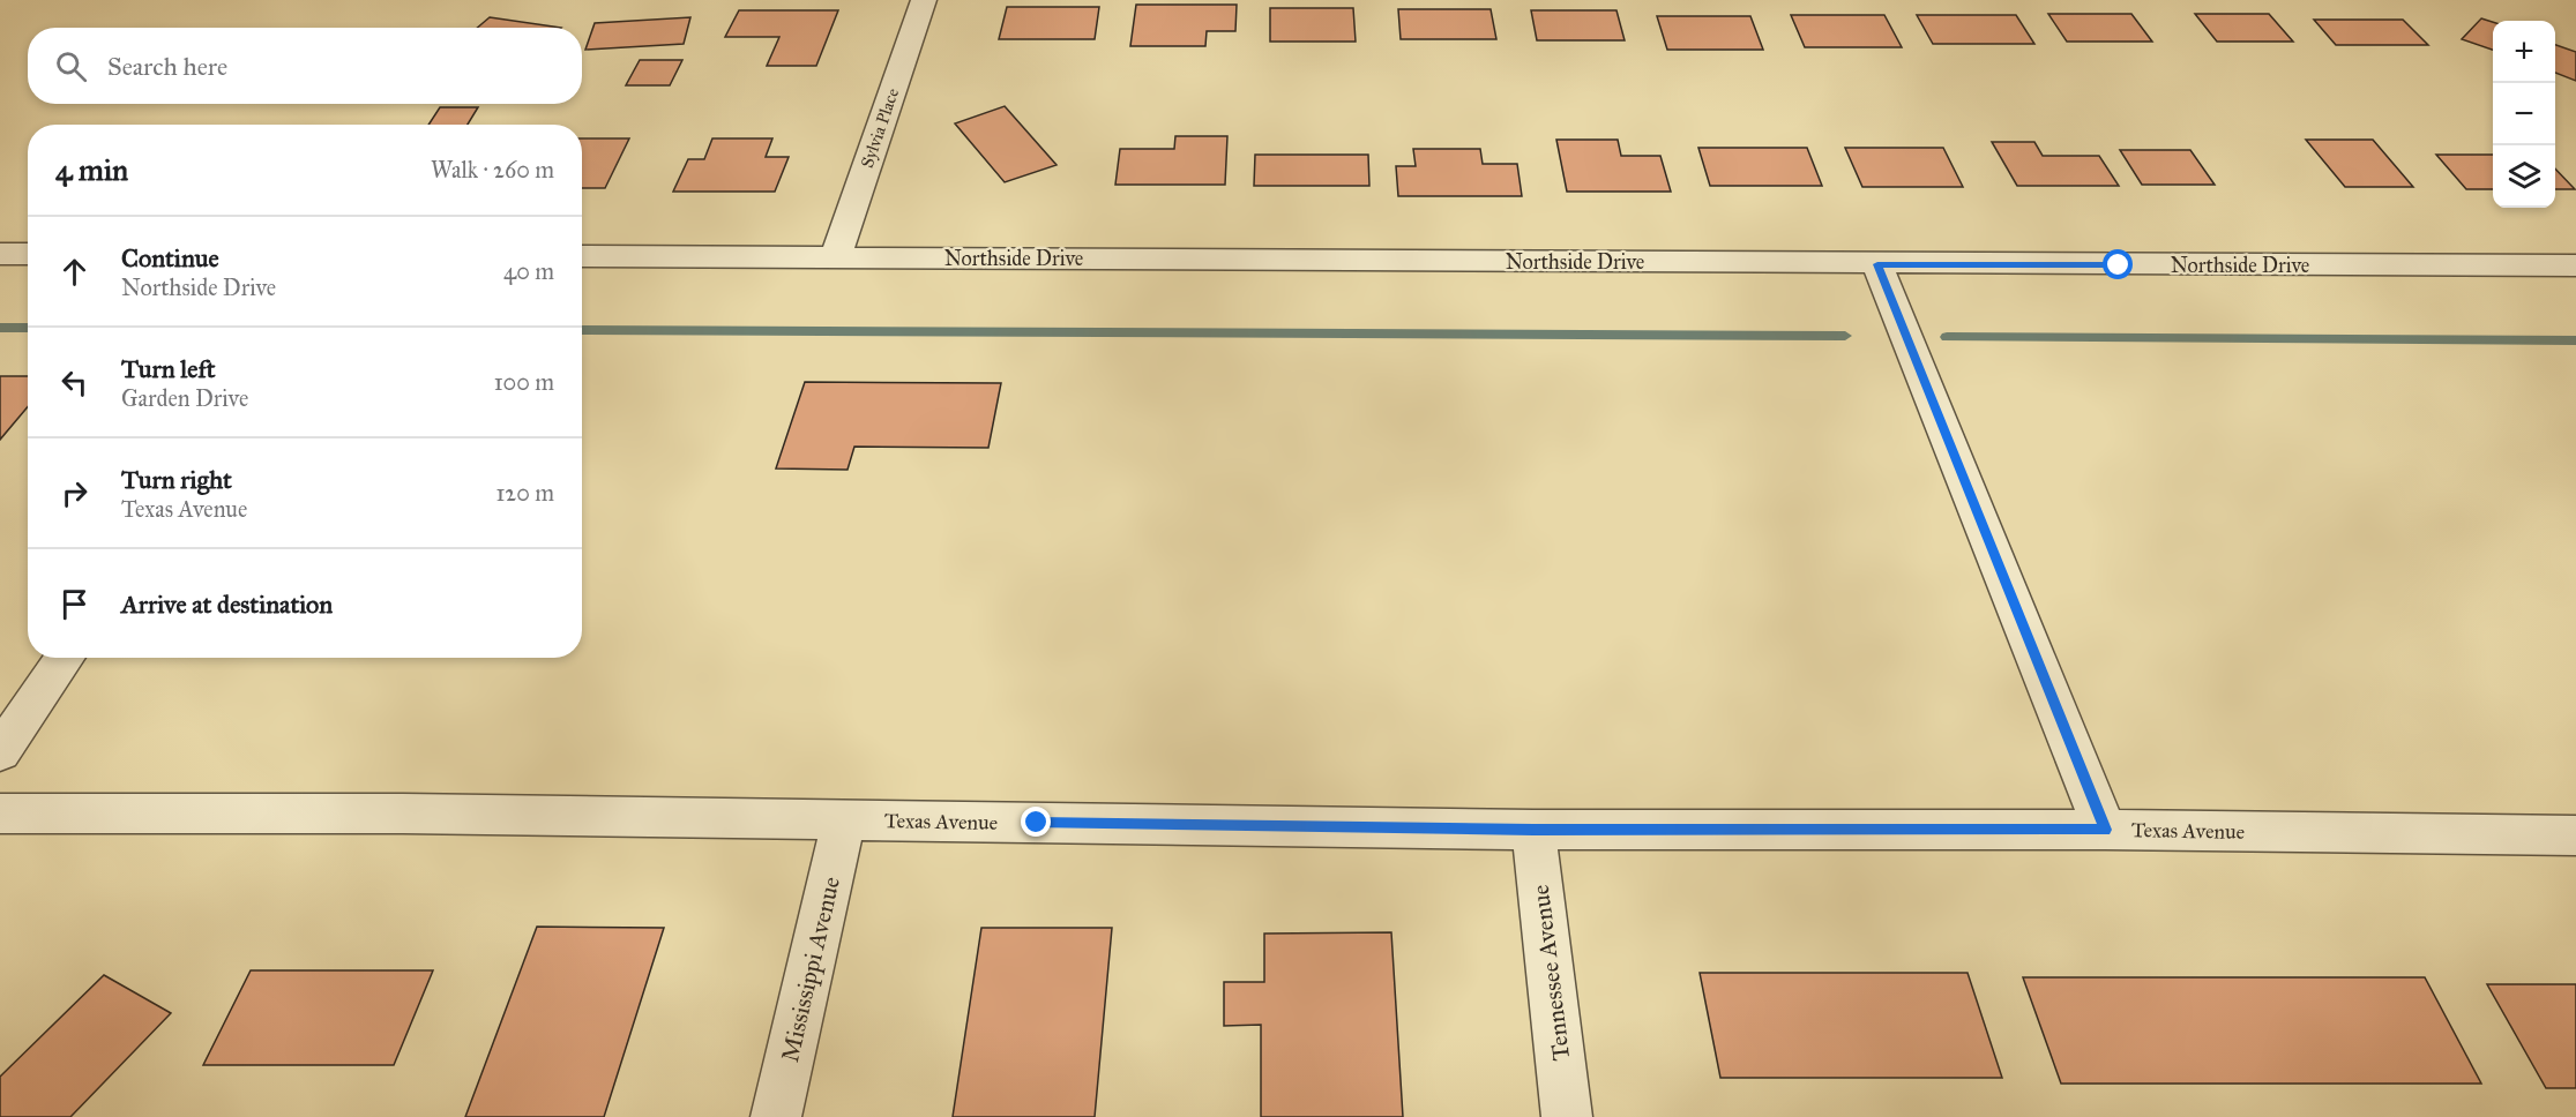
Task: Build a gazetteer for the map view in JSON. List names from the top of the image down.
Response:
{
  "streets": {
    "street": [
      "Sylvia Place",
      "Northside Drive",
      "Texas Avenue",
      "Mississippi Avenue",
      "Tennessee Avenue"
    ]
  },
  "crossings": [
    ["Sylvia Place", "Northside Drive"],
    ["Texas Avenue", "Mississippi Avenue"],
    ["Texas Avenue", "Tennessee Avenue"]
  ],
  "page": {
    "map_buttons": ["+", "−"],
    "search": "Search here",
    "heading": ["4 min", "Walk · 260 m"],
    "list": [
      ["Continue", "Northside Drive", "40 m"],
      ["Turn left", "Garden Drive", "100 m"],
      ["Turn right", "Texas Avenue", "120 m"],
      "Arrive at destination"
    ]
  }
}
